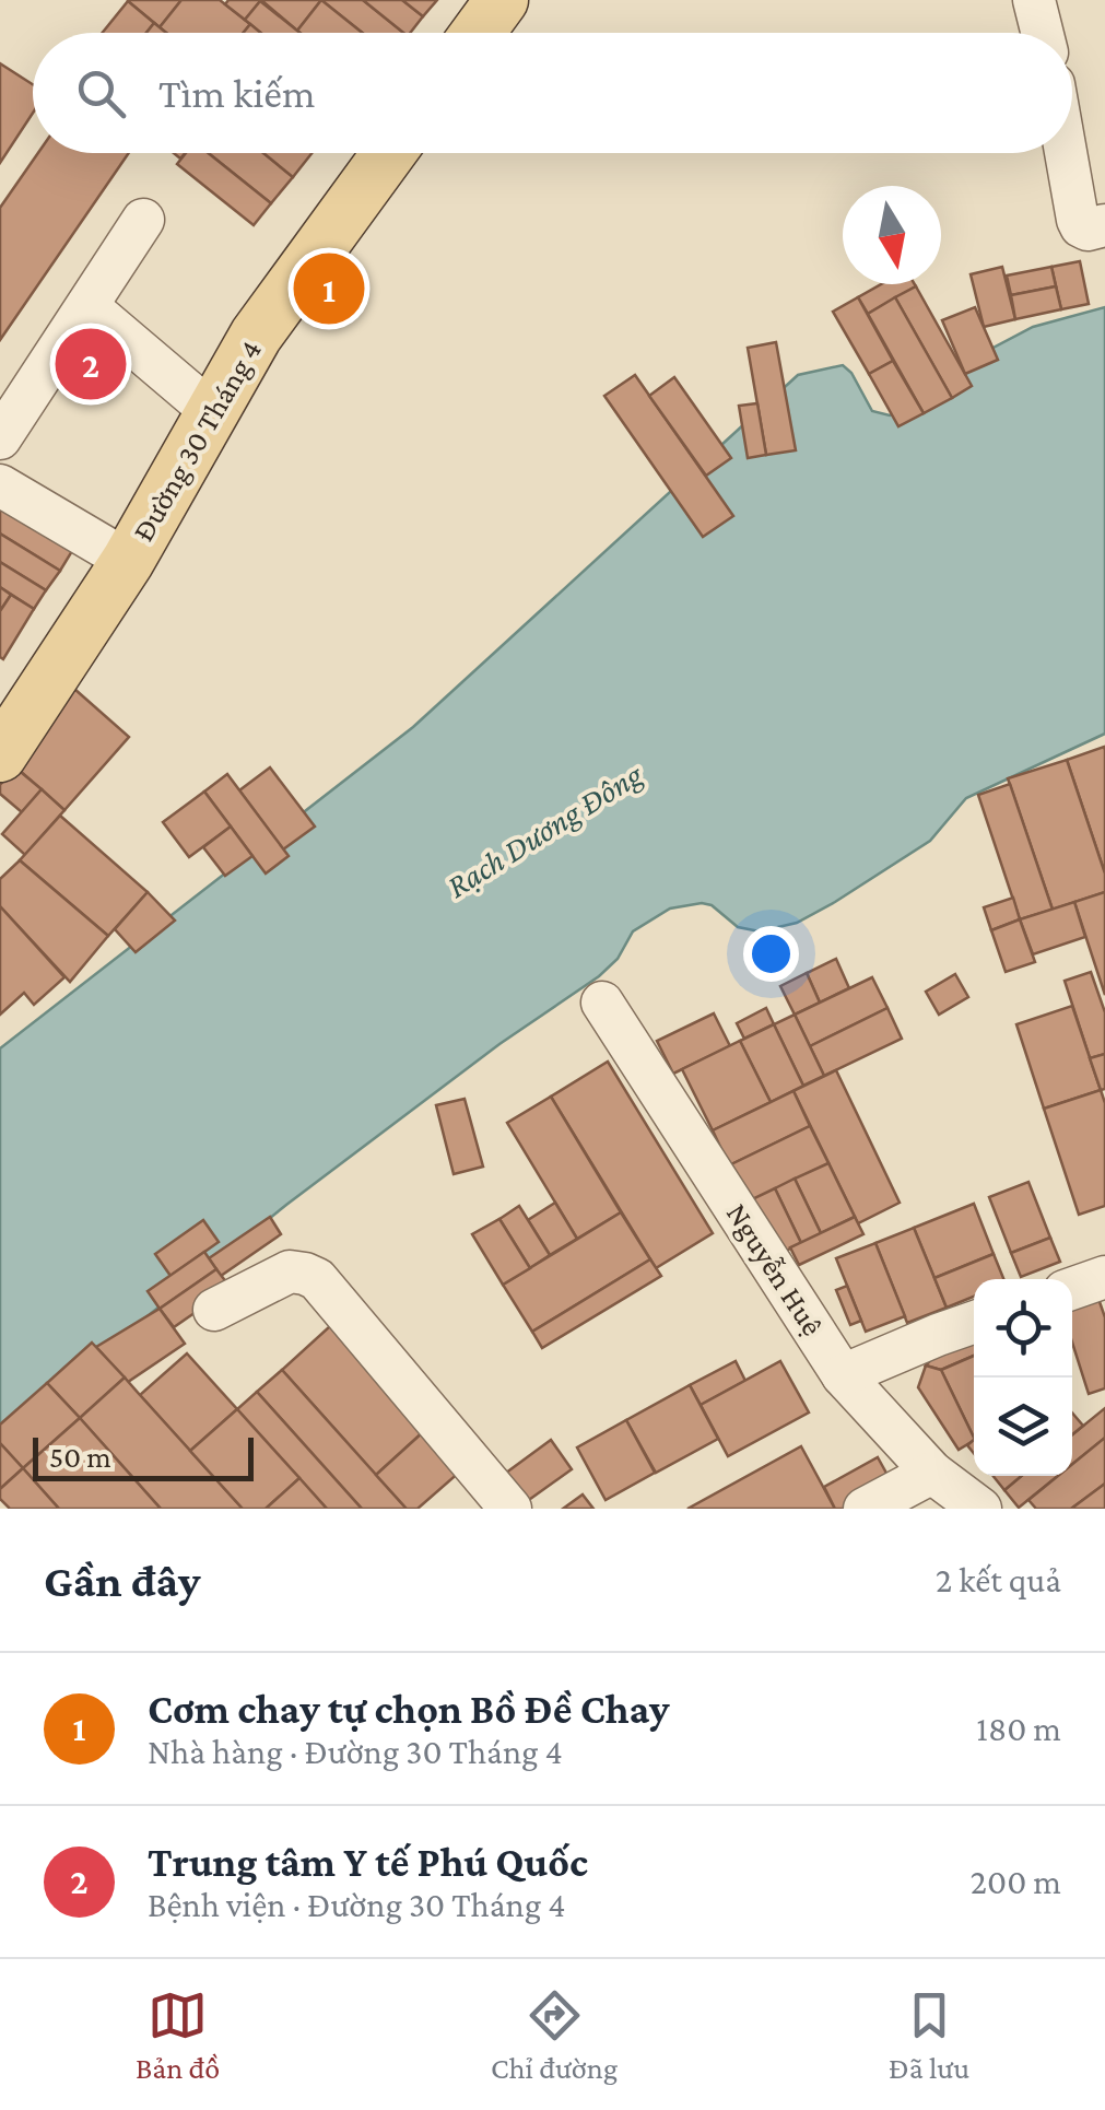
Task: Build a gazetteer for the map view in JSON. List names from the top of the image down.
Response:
{
  "streets": {
    "main road": ["Đường 30 Tháng 4"],
    "street": ["Nguyễn Huệ"]
  },
  "water": ["Rạch Dương Đông"],
  "scale_bar": "50 m",
  "north": "bottom",
  "page": {
    "search": "Tìm kiếm",
    "pins": ["1", "2"],
    "scale": "50 m",
    "heading": ["Gần đây", "2 kết quả"],
    "list": [
      {
        "mark": "1",
        "name": "Cơm chay tự chọn Bồ Đề Chay",
        "note": "Nhà hàng · Đường 30 Tháng 4",
        "value": "180 m"
      },
      {
        "mark": "2",
        "name": "Trung tâm Y tế Phú Quốc",
        "note": "Bệnh viện · Đường 30 Tháng 4",
        "value": "200 m"
      }
    ],
    "nav": ["Bản đồ", "Chỉ đường", "Đã lưu"]
  }
}
